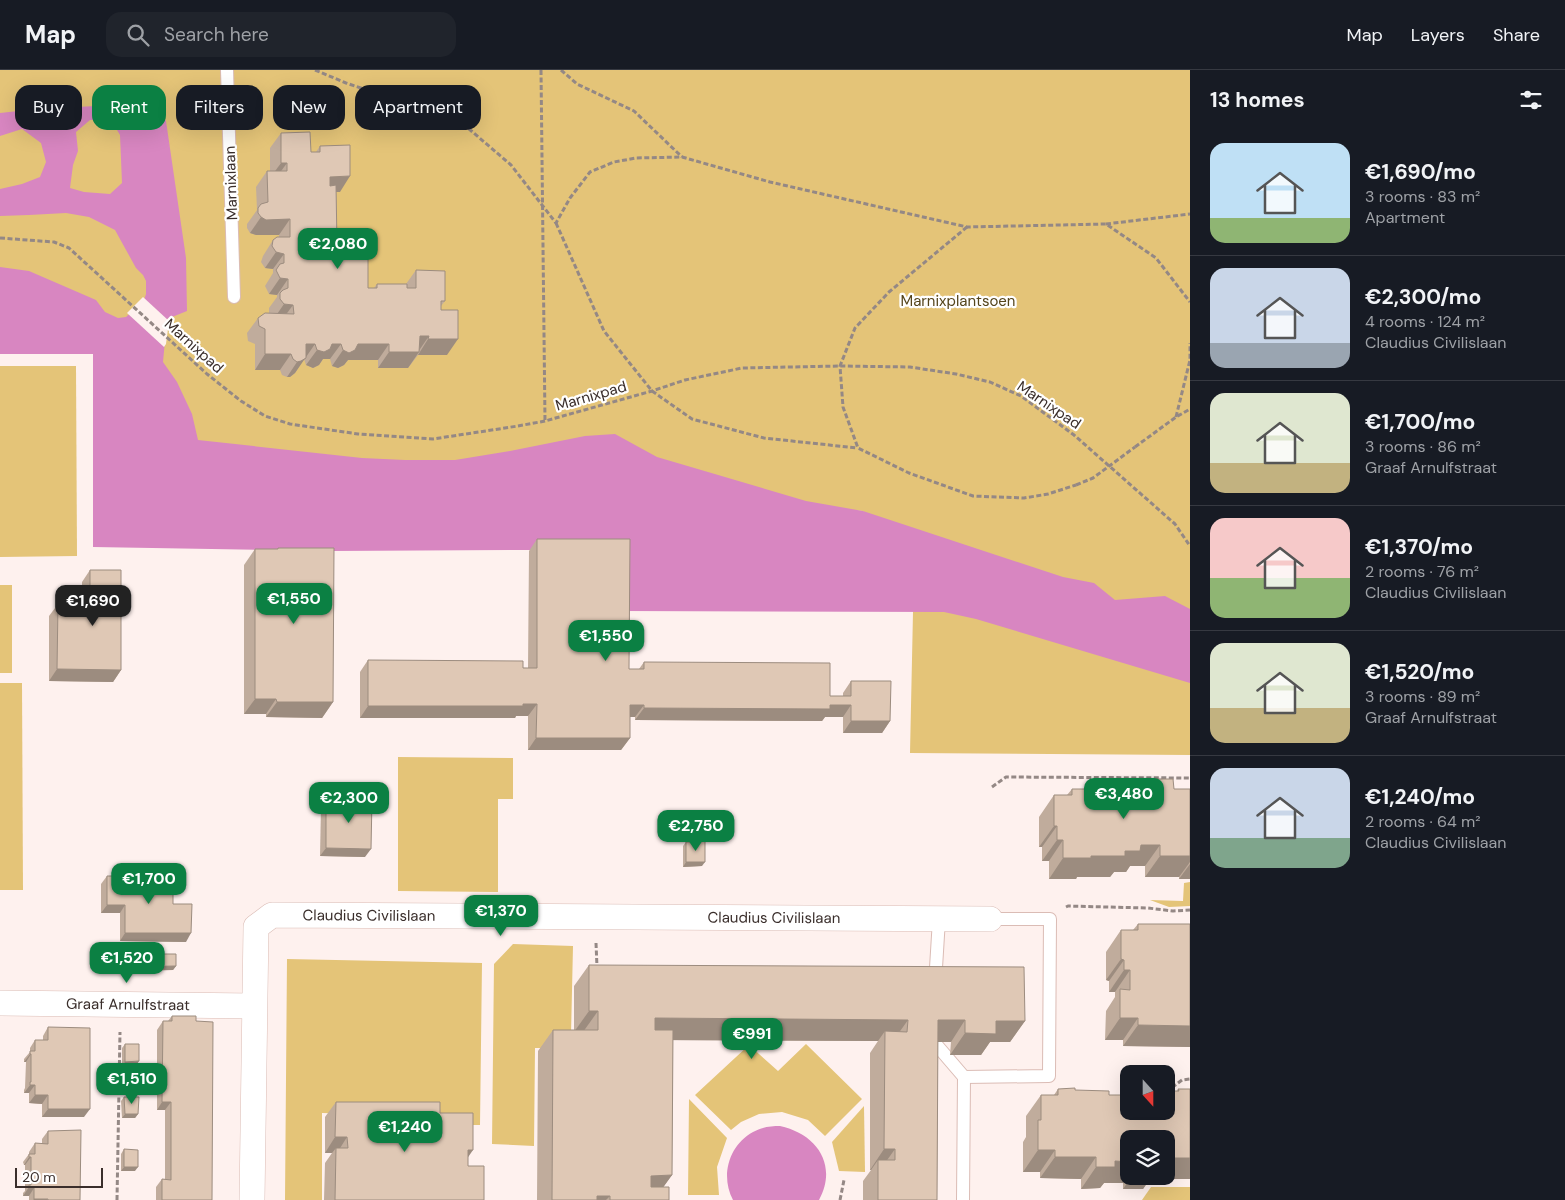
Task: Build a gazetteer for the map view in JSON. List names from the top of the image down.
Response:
{
  "streets": {
    "street": ["Claudius Civilislaan", "Graaf Arnulfstraat"],
    "lane": ["Marnixlaan"],
    "path": ["Marnixpad"]
  },
  "crossings": [
    ["Claudius Civilislaan", "Graaf Arnulfstraat"]
  ],
  "parks": ["Marnixplantsoen"],
  "scale_bar": "20 m",
  "north": "bottom",
  "page": {
    "header": "Map",
    "search": "Search here",
    "nav": ["Map", "Layers", "Share"],
    "heading": "13 homes",
    "chip": [
      "Buy",
      "Rent",
      "Filters",
      "New",
      "Apartment"
    ],
    "list": [
      {
        "name": "€1,690/mo",
        "note": "3 rooms · 83 m² · Apartment"
      },
      {
        "name": "€2,300/mo",
        "note": "4 rooms · 124 m² · Claudius Civilislaan"
      },
      {
        "name": "€1,700/mo",
        "note": "3 rooms · 86 m² · Graaf Arnulfstraat"
      },
      {
        "name": "€1,370/mo",
        "note": "2 rooms · 76 m² · Claudius Civilislaan"
      },
      {
        "name": "€1,520/mo",
        "note": "3 rooms · 89 m² · Graaf Arnulfstraat"
      },
      {
        "name": "€1,240/mo",
        "note": "2 rooms · 64 m² · Claudius Civilislaan"
      }
    ],
    "price": [
      "€2,080",
      "€1,550",
      "€1,690",
      "€1,550",
      "€3,480",
      "€2,300",
      "€2,750",
      "€1,700",
      "€1,370",
      "€1,520",
      "€991",
      "€1,510",
      "€1,240"
    ],
    "scale": "20 m"
  }
}
